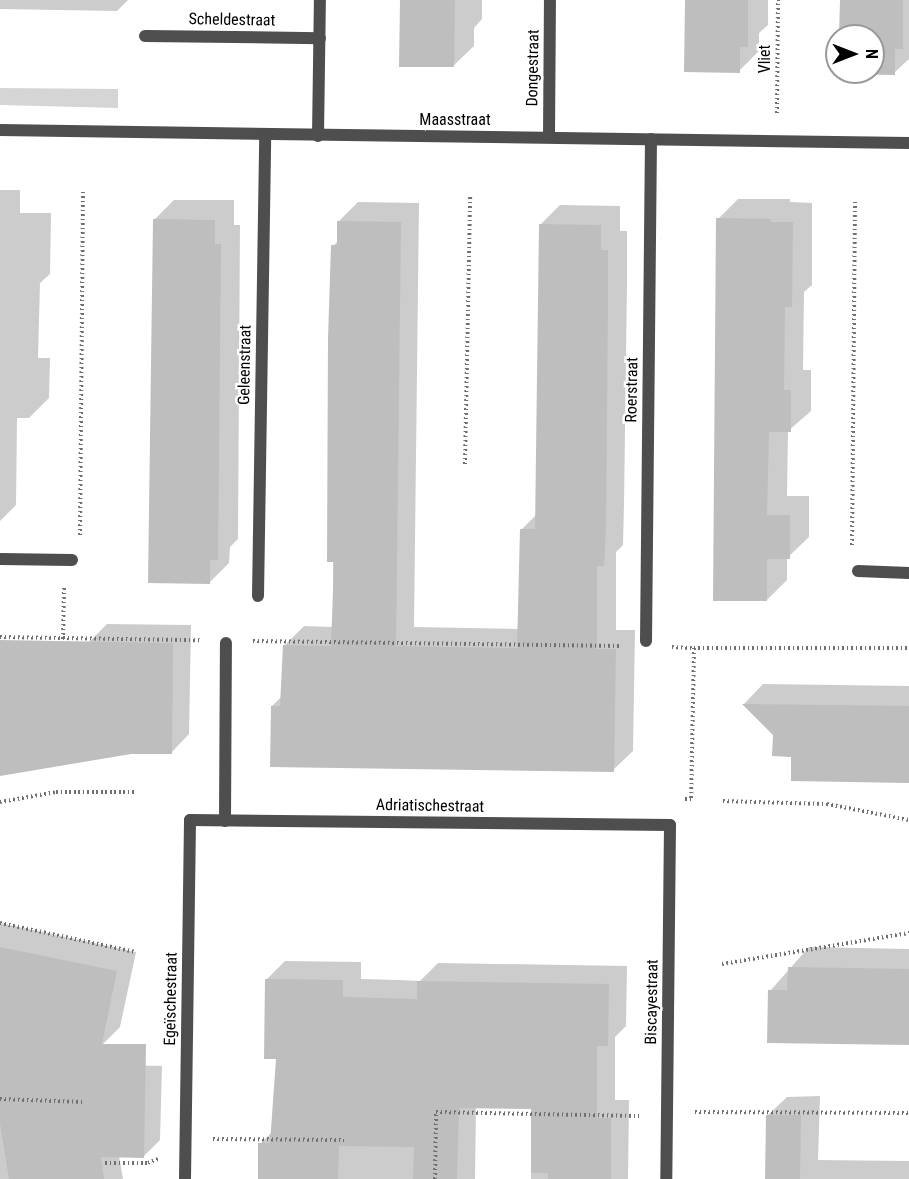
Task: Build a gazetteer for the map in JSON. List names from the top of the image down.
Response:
{
  "streets": {
    "street": [
      "Scheldestraat",
      "Dongestraat",
      "Maasstraat",
      "Geleenstraat",
      "Roerstraat",
      "Adriatischestraat",
      "Egeïschestraat",
      "Biscayestraat"
    ],
    "path": ["Vliet"]
  },
  "crossings": [
    ["Dongestraat", "Maasstraat"],
    ["Maasstraat", "Geleenstraat"],
    ["Maasstraat", "Roerstraat"],
    ["Adriatischestraat", "Egeïschestraat"],
    ["Adriatischestraat", "Biscayestraat"]
  ],
  "north": "right"
}
